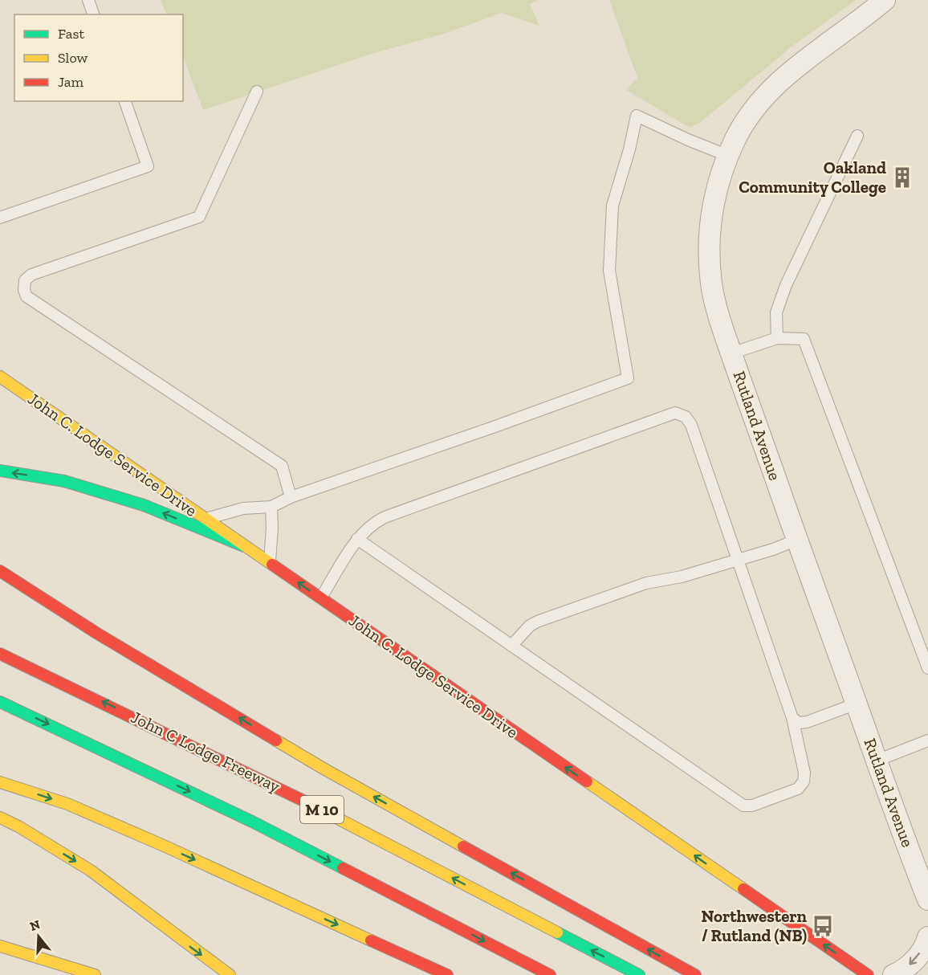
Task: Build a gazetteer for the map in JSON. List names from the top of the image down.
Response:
{
  "streets": {
    "main road": ["John C. Lodge Service Drive", "John C Lodge Freeway", "M 10"],
    "street": ["Rutland Avenue"]
  },
  "one_way": ["John C. Lodge Service Drive"],
  "places": {
    "building": ["Oakland Community College"],
    "bus stop": ["Northwestern / Rutland (NB)"]
  },
  "legend": ["Fast", "Slow", "Jam"],
  "north": "top"
}
